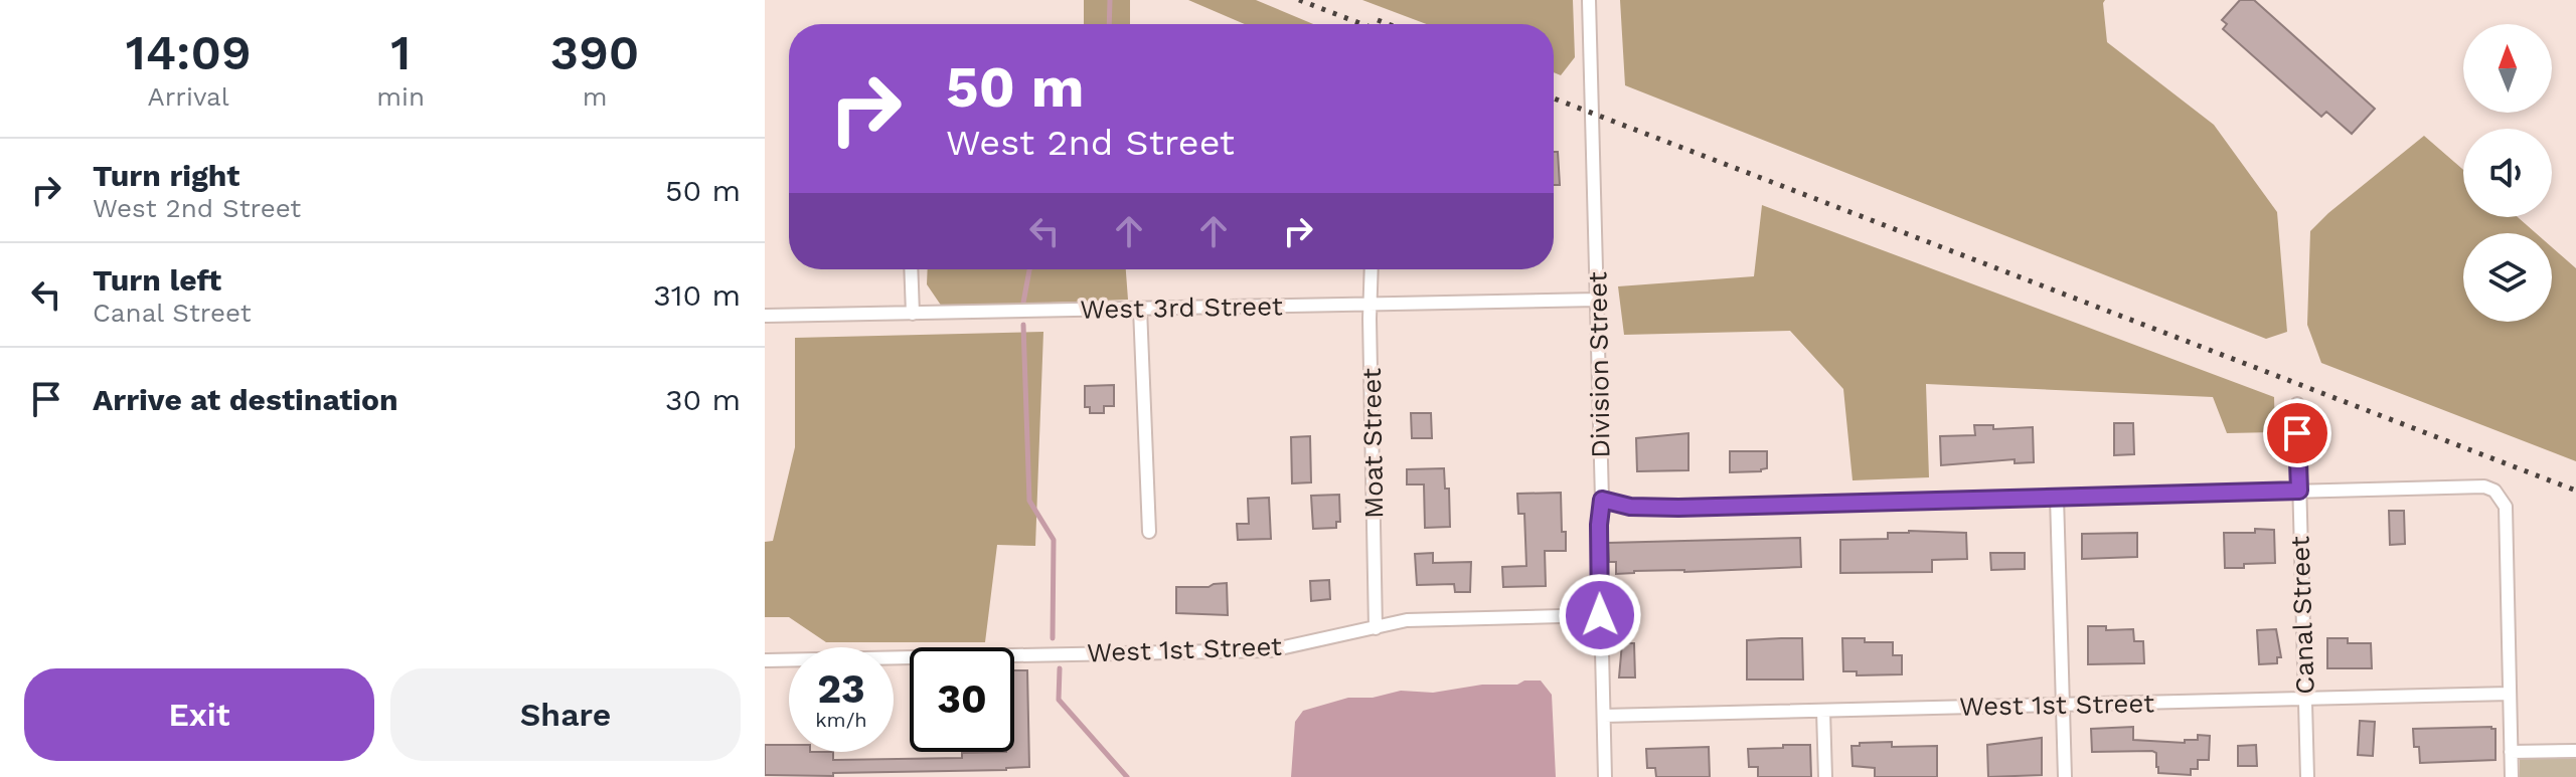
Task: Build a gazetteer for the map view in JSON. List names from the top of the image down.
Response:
{
  "streets": {
    "street": [
      "West 3rd Street",
      "Division Street",
      "Moat Street",
      "Canal Street",
      "West 1st Street"
    ]
  },
  "crossings": [
    ["West 3rd Street", "Division Street"],
    ["West 3rd Street", "Moat Street"],
    ["Division Street", "West 1st Street"],
    ["Moat Street", "West 1st Street"],
    ["Canal Street", "West 1st Street"]
  ],
  "north": "top",
  "page": {
    "eta": [
      "14:09",
      "Arrival",
      "1",
      "min",
      "390",
      "m"
    ],
    "turn": ["50 m", "West 2nd Street"],
    "list": [
      {
        "name": "Turn right",
        "note": "West 2nd Street",
        "value": "50 m"
      },
      {
        "name": "Turn left",
        "note": "Canal Street",
        "value": "310 m"
      },
      {
        "name": "Arrive at destination",
        "value": "30 m"
      }
    ],
    "speed": "23 km/h",
    "limit": "30",
    "buttons": ["Exit", "Share"]
  }
}
